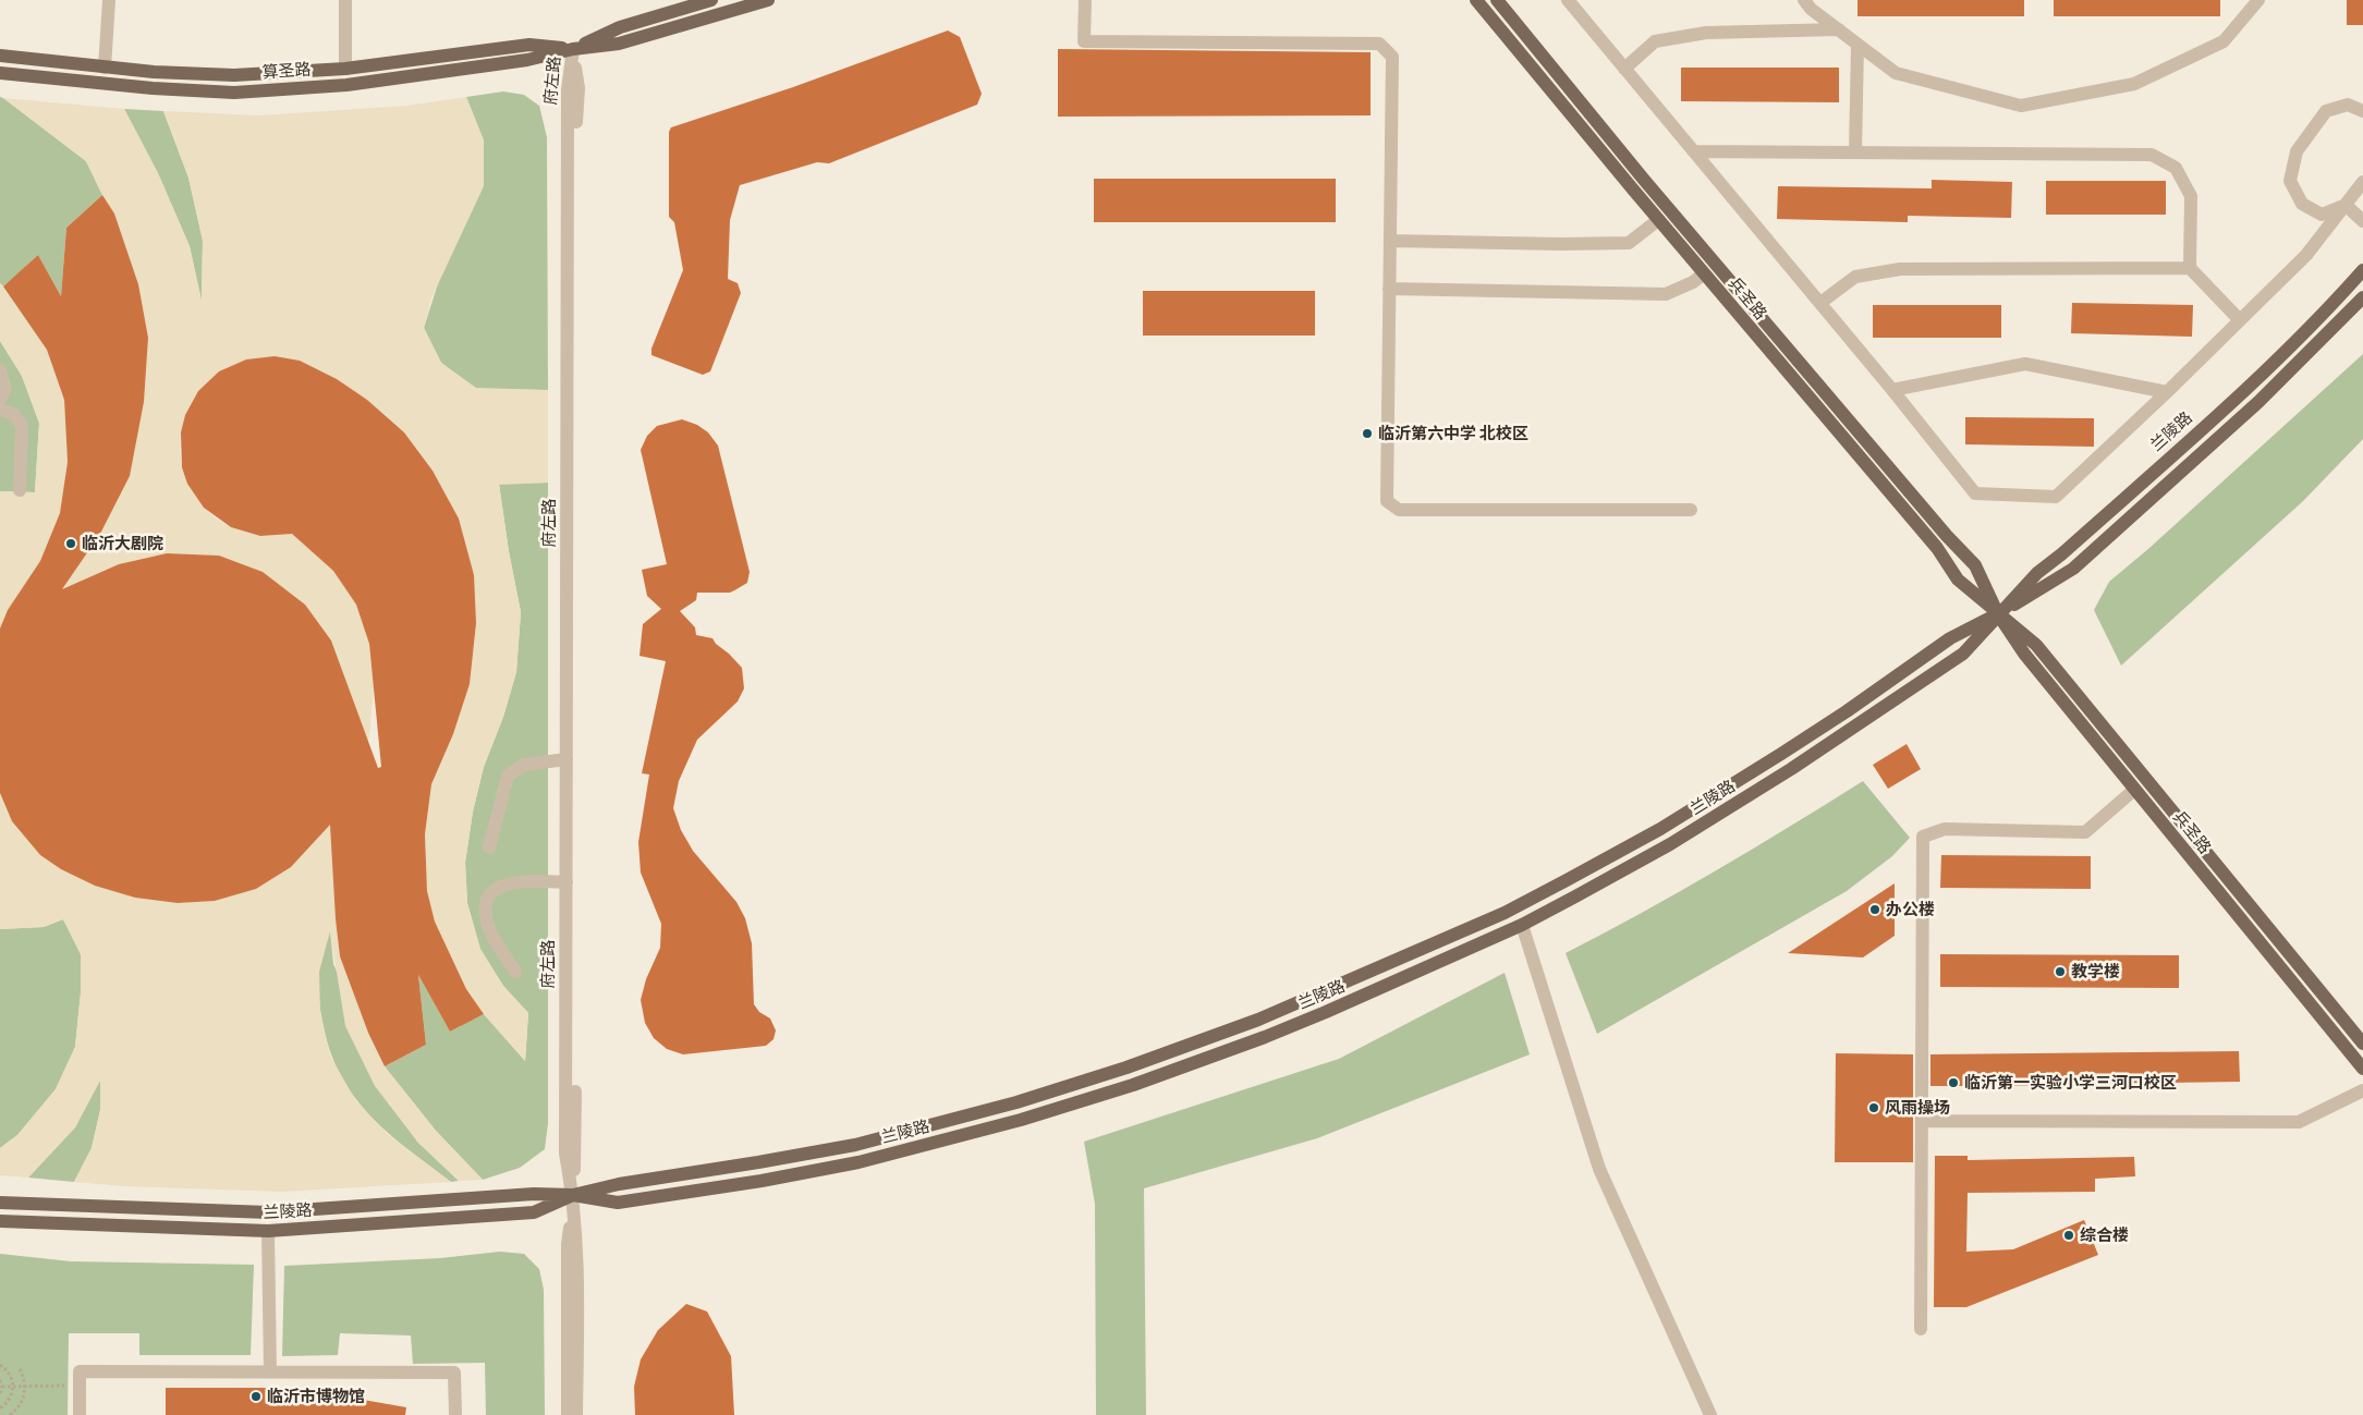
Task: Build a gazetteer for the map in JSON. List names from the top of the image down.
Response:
{
  "streets": {
    "main road": ["算圣路", "兵圣路", "兰陵路"],
    "street": ["府左路"]
  },
  "crossings": [
    ["算圣路", "府左路"],
    ["府左路", "兰陵路"],
    ["兵圣路", "兰陵路"]
  ],
  "places": [
    "临沂第六中学 北校区",
    "临沂大剧院",
    "办公楼",
    "教学楼",
    "临沂第一实验小学三河口校区",
    "风雨操场",
    "综合楼",
    "临沂市博物馆"
  ]
}
